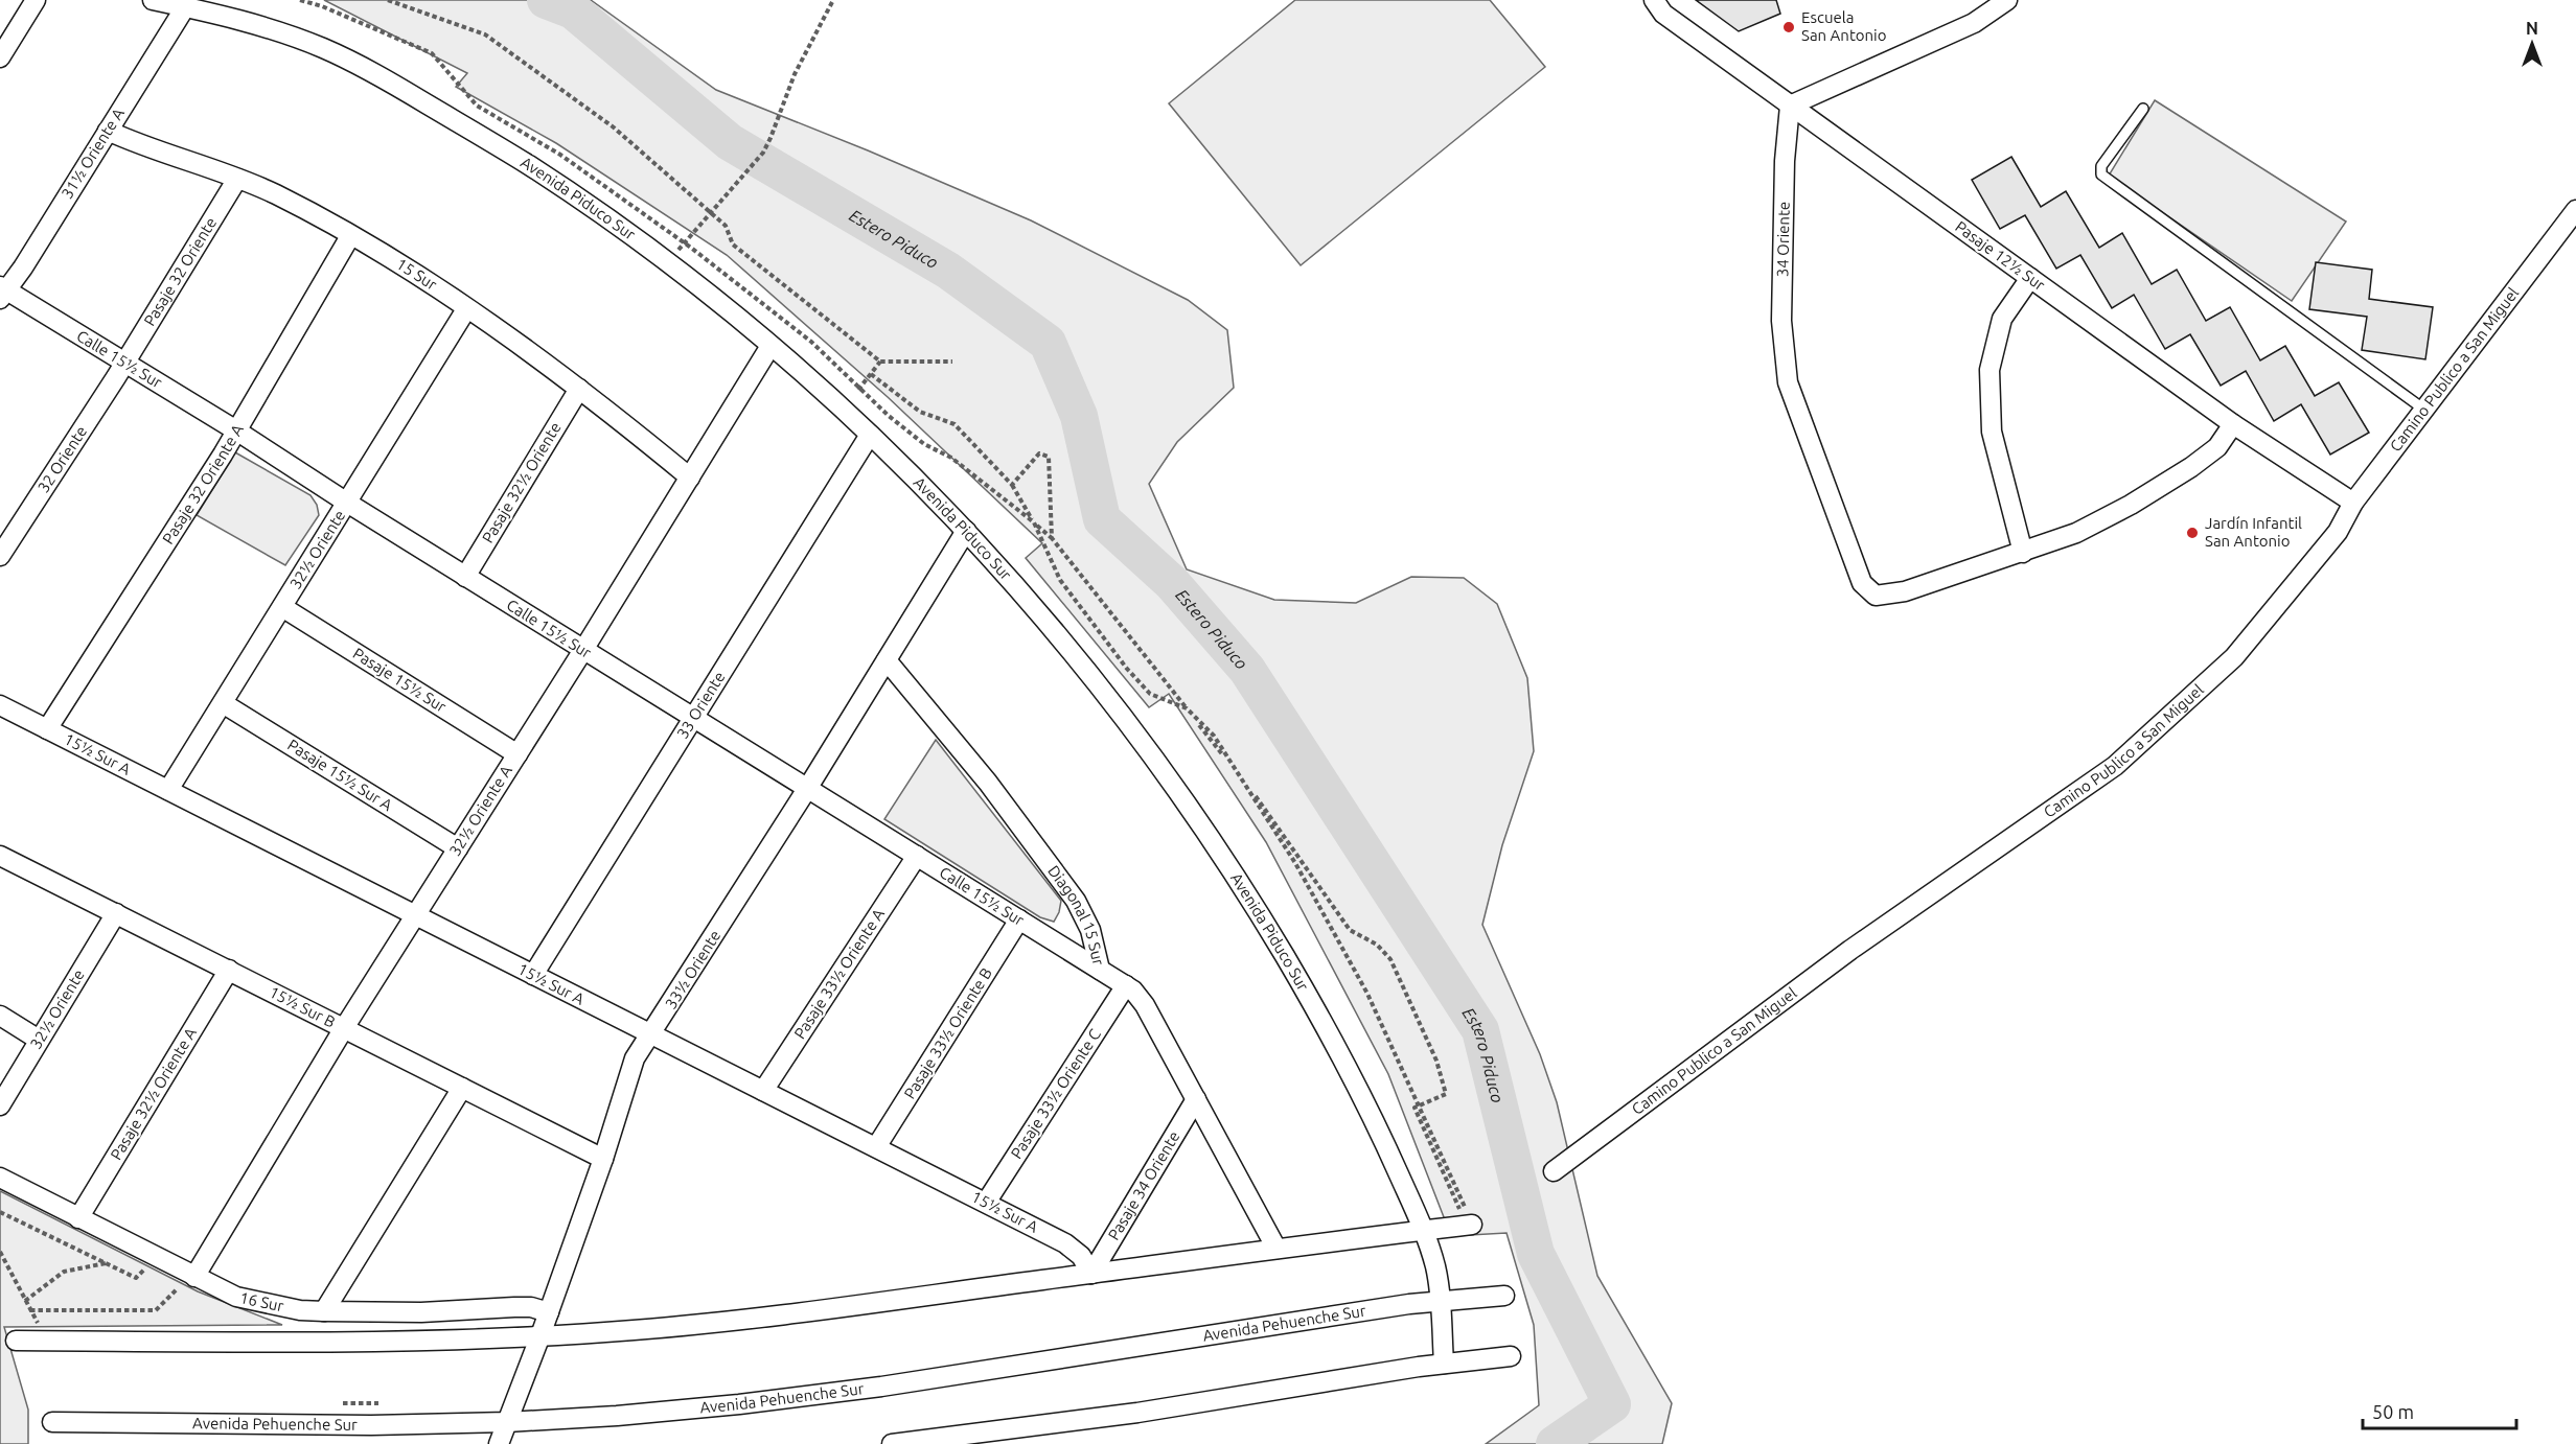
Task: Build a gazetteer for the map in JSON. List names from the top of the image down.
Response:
{
  "streets": {
    "street": [
      "31½ Oriente A",
      "Avenida Piduco Sur",
      "34 Oriente",
      "Pasaje 12½ Sur",
      "Pasaje 32 Oriente",
      "15 Sur",
      "Calle 15½ Sur",
      "Camino Publico a San Miguel",
      "32 Oriente",
      "Pasaje 32½ Oriente",
      "Pasaje 32 Oriente A",
      "32½ Oriente",
      "Pasaje 15½ Sur",
      "33 Oriente",
      "15½ Sur A",
      "Pasaje 15½ Sur A",
      "32½ Oriente A",
      "Diagonal 15 Sur",
      "33½ Oriente",
      "Pasaje 33½ Oriente A",
      "15½ Sur B",
      "Pasaje 33½ Oriente B",
      "Pasaje 32½ Oriente A",
      "Pasaje 33½ Oriente C",
      "Pasaje 34 Oriente",
      "16 Sur",
      "Avenida Pehuenche Sur"
    ]
  },
  "crossings": [
    ["31½ Oriente A", "Avenida Piduco Sur"],
    ["31½ Oriente A", "15 Sur"],
    ["31½ Oriente A", "Calle 15½ Sur"],
    ["Avenida Piduco Sur", "33 Oriente"],
    ["Avenida Piduco Sur", "32½ Oriente A"],
    ["Avenida Piduco Sur", "33½ Oriente"],
    ["Avenida Piduco Sur", "Avenida Pehuenche Sur"],
    ["34 Oriente", "Pasaje 12½ Sur"],
    ["Pasaje 12½ Sur", "Camino Publico a San Miguel"],
    ["Pasaje 32 Oriente", "15 Sur"],
    ["Pasaje 32 Oriente", "Calle 15½ Sur"],
    ["Pasaje 32 Oriente", "32 Oriente"],
    ["15 Sur", "Pasaje 32½ Oriente"],
    ["15 Sur", "Pasaje 32 Oriente A"],
    ["15 Sur", "32½ Oriente"],
    ["15 Sur", "32½ Oriente A"],
    ["Calle 15½ Sur", "32 Oriente"],
    ["Calle 15½ Sur", "Pasaje 32½ Oriente"],
    ["Calle 15½ Sur", "Pasaje 32 Oriente A"],
    ["Calle 15½ Sur", "32½ Oriente"],
    ["Calle 15½ Sur", "33 Oriente"],
    ["Calle 15½ Sur", "32½ Oriente A"],
    ["Calle 15½ Sur", "Diagonal 15 Sur"],
    ["Calle 15½ Sur", "33½ Oriente"],
    ["Calle 15½ Sur", "Pasaje 33½ Oriente A"],
    ["Calle 15½ Sur", "Pasaje 33½ Oriente B"],
    ["Pasaje 32 Oriente A", "15½ Sur A"],
    ["32½ Oriente", "Pasaje 15½ Sur"],
    ["32½ Oriente", "15½ Sur A"],
    ["32½ Oriente", "Pasaje 15½ Sur A"],
    ["32½ Oriente", "15½ Sur B"],
    ["Pasaje 15½ Sur", "32½ Oriente A"],
    ["33 Oriente", "15½ Sur A"],
    ["15½ Sur A", "32½ Oriente A"],
    ["15½ Sur A", "33½ Oriente"],
    ["15½ Sur A", "Pasaje 33½ Oriente A"],
    ["15½ Sur A", "Pasaje 33½ Oriente B"],
    ["15½ Sur A", "Pasaje 33½ Oriente C"],
    ["15½ Sur A", "Pasaje 34 Oriente"],
    ["Pasaje 15½ Sur A", "32½ Oriente A"],
    ["32½ Oriente A", "15½ Sur B"],
    ["32½ Oriente A", "16 Sur"],
    ["Diagonal 15 Sur", "33½ Oriente"],
    ["Diagonal 15 Sur", "Pasaje 33½ Oriente C"],
    ["Diagonal 15 Sur", "Pasaje 34 Oriente"],
    ["33½ Oriente", "15½ Sur B"],
    ["33½ Oriente", "16 Sur"],
    ["33½ Oriente", "Avenida Pehuenche Sur"],
    ["15½ Sur B", "Pasaje 32½ Oriente A"],
    ["Pasaje 32½ Oriente A", "16 Sur"]
  ],
  "water": ["Estero Piduco"],
  "places": ["Escuela San Antonio", "Jardín Infantil San Antonio"],
  "scale_bar": "50 m",
  "north": "top"
}
